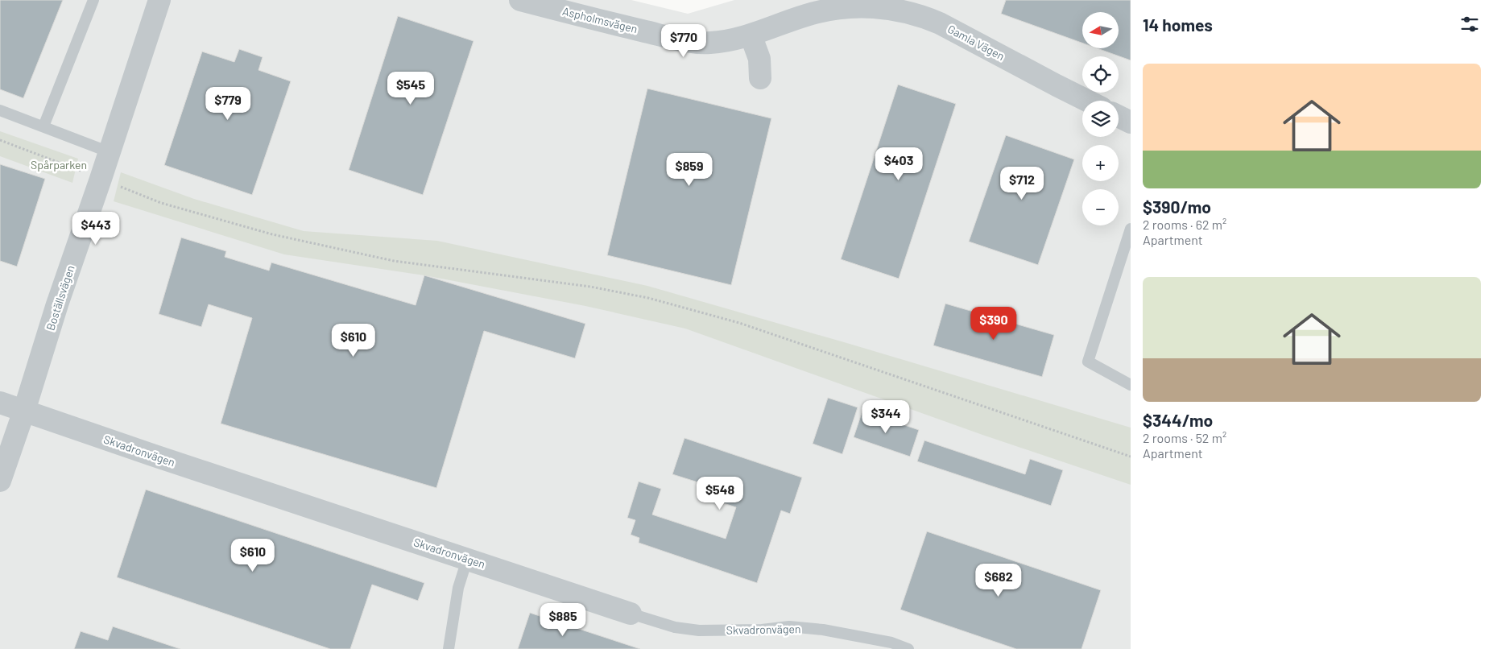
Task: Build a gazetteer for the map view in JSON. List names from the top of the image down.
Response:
{
  "streets": {
    "street": [
      "Aspholmsvägen",
      "Gamla Vägen",
      "Boställsvägen",
      "Skvadronvägen"
    ]
  },
  "crossings": [
    ["Aspholmsvägen", "Gamla Vägen"],
    ["Boställsvägen", "Skvadronvägen"]
  ],
  "parks": ["Spårparken"],
  "north": "left",
  "page": {
    "heading": "14 homes",
    "map_buttons": ["+", "−"],
    "price": [
      "$770",
      "$545",
      "$779",
      "$403",
      "$859",
      "$712",
      "$443",
      "$390",
      "$610",
      "$344",
      "$548",
      "$610",
      "$682",
      "$885"
    ],
    "list": [
      {
        "name": "$390/mo",
        "note": "2 rooms · 62 m² · Apartment"
      },
      {
        "name": "$344/mo",
        "note": "2 rooms · 52 m² · Apartment"
      }
    ]
  }
}
